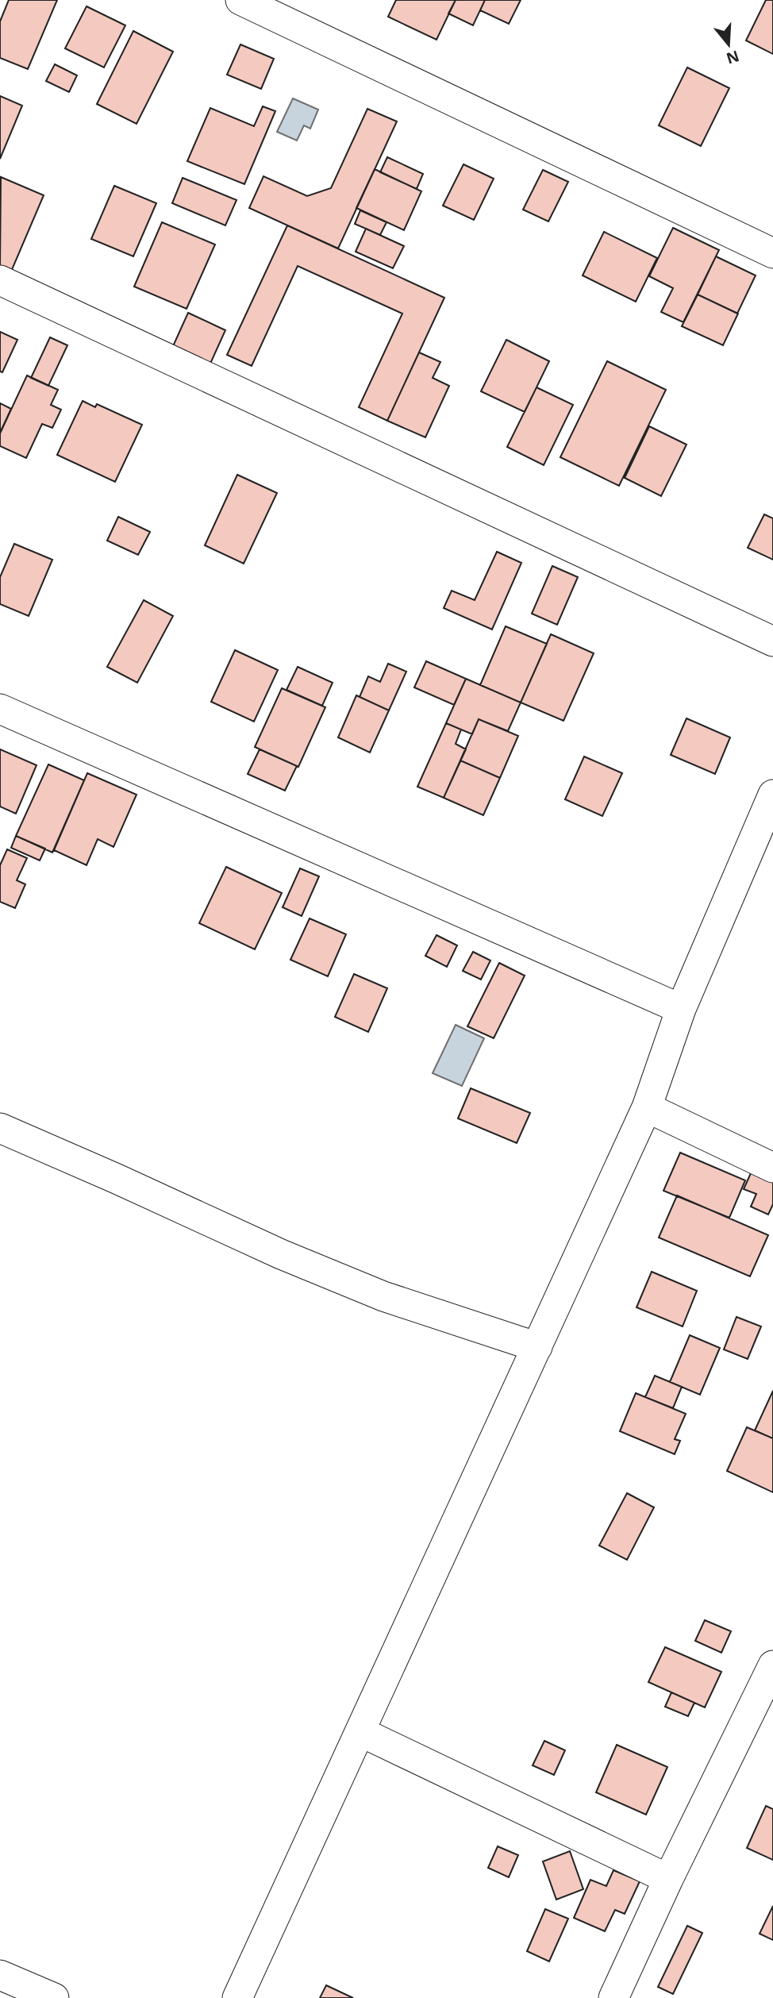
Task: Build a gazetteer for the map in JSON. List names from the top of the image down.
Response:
{
  "north": "bottom"
}
